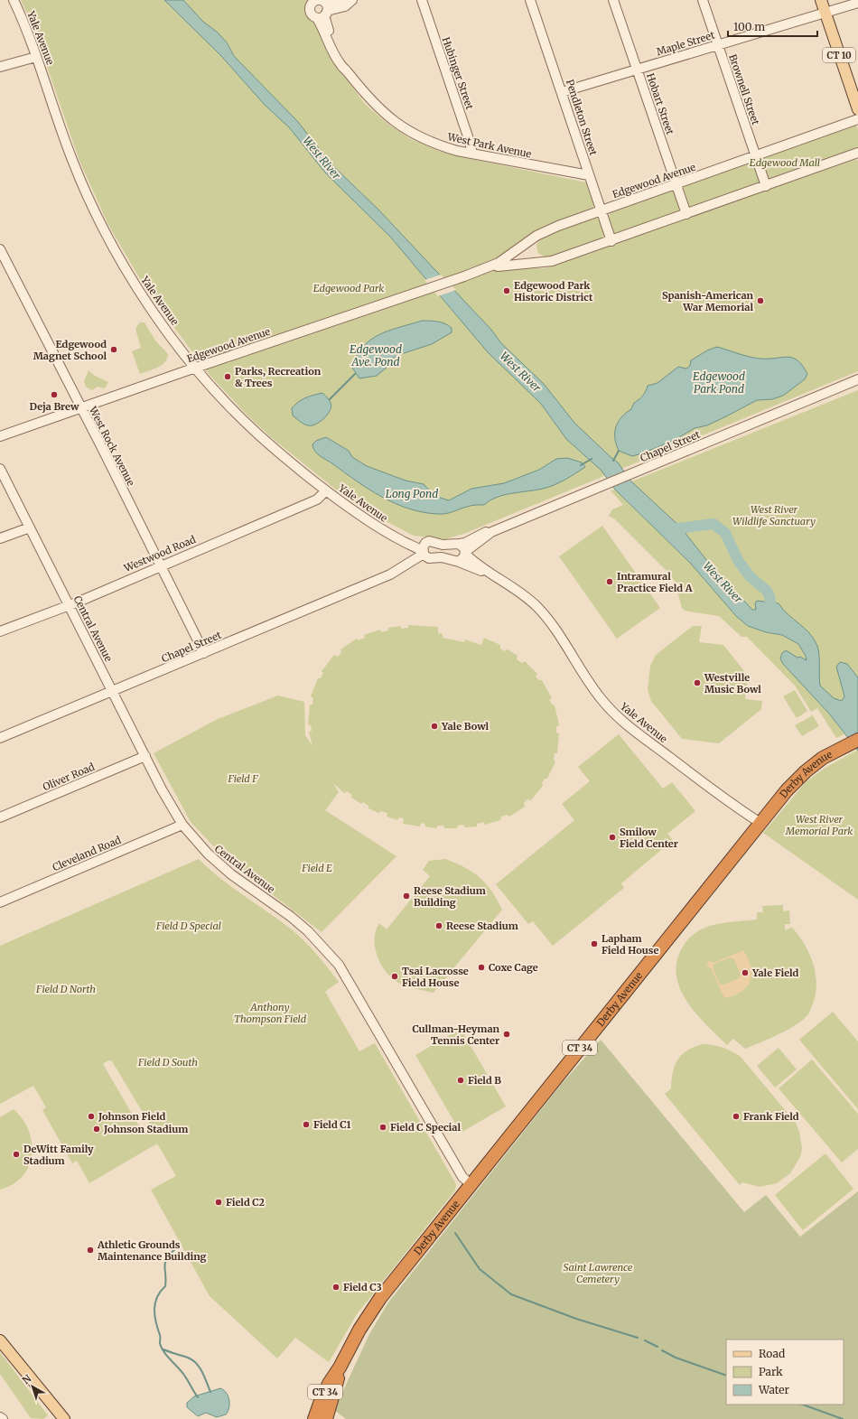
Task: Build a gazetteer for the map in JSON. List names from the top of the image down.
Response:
{
  "streets": {
    "highway": ["Derby Avenue", "CT 34"],
    "main road": ["CT 10"],
    "street": [
      "Yale Avenue",
      "Maple Street",
      "Hubinger Street",
      "Brownell Street",
      "Hobart Street",
      "Pendleton Street",
      "West Park Avenue",
      "Edgewood Avenue",
      "West Rock Avenue",
      "Chapel Street",
      "Westwood Road",
      "Central Avenue",
      "Oliver Road",
      "Cleveland Road"
    ]
  },
  "crossings": [
    ["Yale Avenue", "Edgewood Avenue"],
    ["Yale Avenue", "Chapel Street"],
    ["Yale Avenue", "Westwood Road"],
    ["Yale Avenue", "Derby Avenue"],
    ["Maple Street", "CT 10"],
    ["Maple Street", "Brownell Street"],
    ["Maple Street", "Hobart Street"],
    ["Maple Street", "Pendleton Street"],
    ["Hubinger Street", "West Park Avenue"],
    ["Brownell Street", "Edgewood Avenue"],
    ["Hobart Street", "Edgewood Avenue"],
    ["Pendleton Street", "West Park Avenue"],
    ["Pendleton Street", "Edgewood Avenue"],
    ["Edgewood Avenue", "West Rock Avenue"],
    ["West Rock Avenue", "Chapel Street"],
    ["West Rock Avenue", "Westwood Road"],
    ["Chapel Street", "Central Avenue"],
    ["Westwood Road", "Central Avenue"],
    ["Central Avenue", "Derby Avenue"],
    ["Central Avenue", "Oliver Road"],
    ["Central Avenue", "Cleveland Road"]
  ],
  "water": [
    "West River",
    "Edgewood Ave. Pond",
    "Edgewood Park Pond",
    "Long Pond"
  ],
  "parks": [
    "Edgewood Mall",
    "Edgewood Park",
    "West River Wildlife Sanctuary",
    "Field F",
    "West River Memorial Park",
    "Field E",
    "Field D Special",
    "Field D North",
    "Anthony Thompson Field",
    "Field D South",
    "Saint Lawrence Cemetery"
  ],
  "places": [
    "Edgewood Park Historic District",
    "Spanish-American War Memorial",
    "Edgewood Magnet School",
    "Parks, Recreation & Trees",
    "Deja Brew",
    "Intramural Practice Field A",
    "Westville Music Bowl",
    "Yale Bowl",
    "Smilow Field Center",
    "Reese Stadium Building",
    "Reese Stadium",
    "Lapham Field House",
    "Coxe Cage",
    "Yale Field",
    "Tsai Lacrosse Field House",
    "Cullman-Heyman Tennis Center",
    "Field B",
    "Johnson Field",
    "Frank Field",
    "Field C1",
    "Field C Special",
    "Johnson Stadium",
    "DeWitt Family Stadium",
    "Field C2",
    "Athletic Grounds Maintenance Building",
    "Field C3"
  ],
  "legend": ["Road", "Park", "Water"],
  "scale_bar": "100 m",
  "north": "top left"
}
